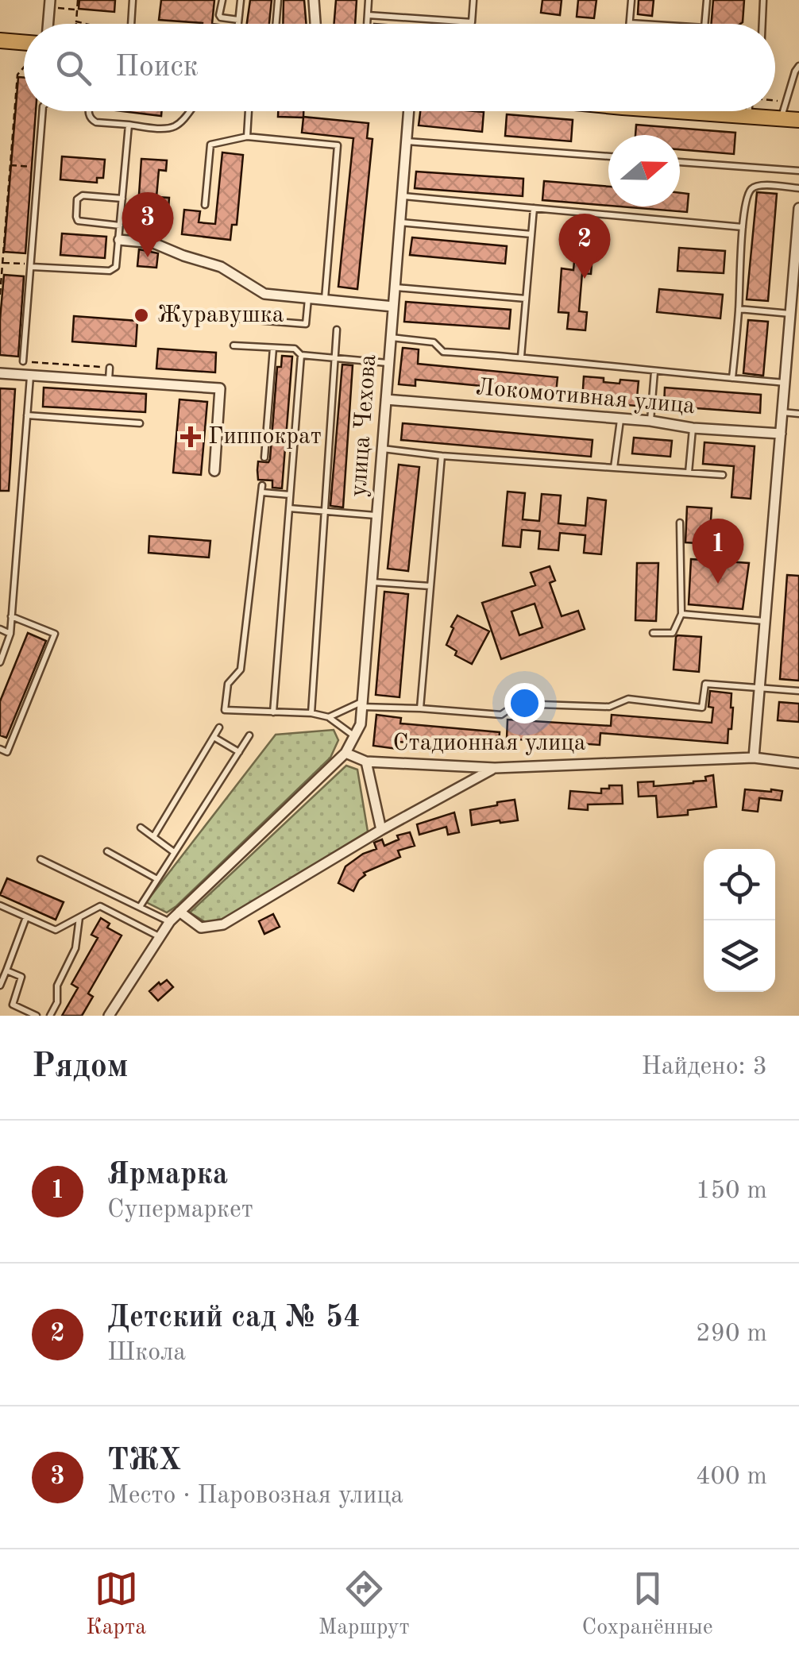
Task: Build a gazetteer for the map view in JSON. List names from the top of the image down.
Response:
{
  "streets": {
    "street": ["Локомотивная улица", "улица Чехова", "Стадионная улица"]
  },
  "crossings": [
    ["Локомотивная улица", "улица Чехова"],
    ["улица Чехова", "Стадионная улица"]
  ],
  "places": {
    "other": ["Журавушка"],
    "health": ["Гиппократ"]
  },
  "north": "right",
  "page": {
    "search": "Поиск",
    "pins": ["3", "2", "1"],
    "heading": ["Рядом", "Найдено: 3"],
    "list": [
      {
        "mark": "1",
        "name": "Ярмарка",
        "note": "Супермаркет",
        "value": "150 m"
      },
      {
        "mark": "2",
        "name": "Детский сад № 54",
        "note": "Школа",
        "value": "290 m"
      },
      {
        "mark": "3",
        "name": "ТЖХ",
        "note": "Место · Паровозная улица",
        "value": "400 m"
      }
    ],
    "nav": ["Карта", "Маршрут", "Сохранённые"]
  }
}
